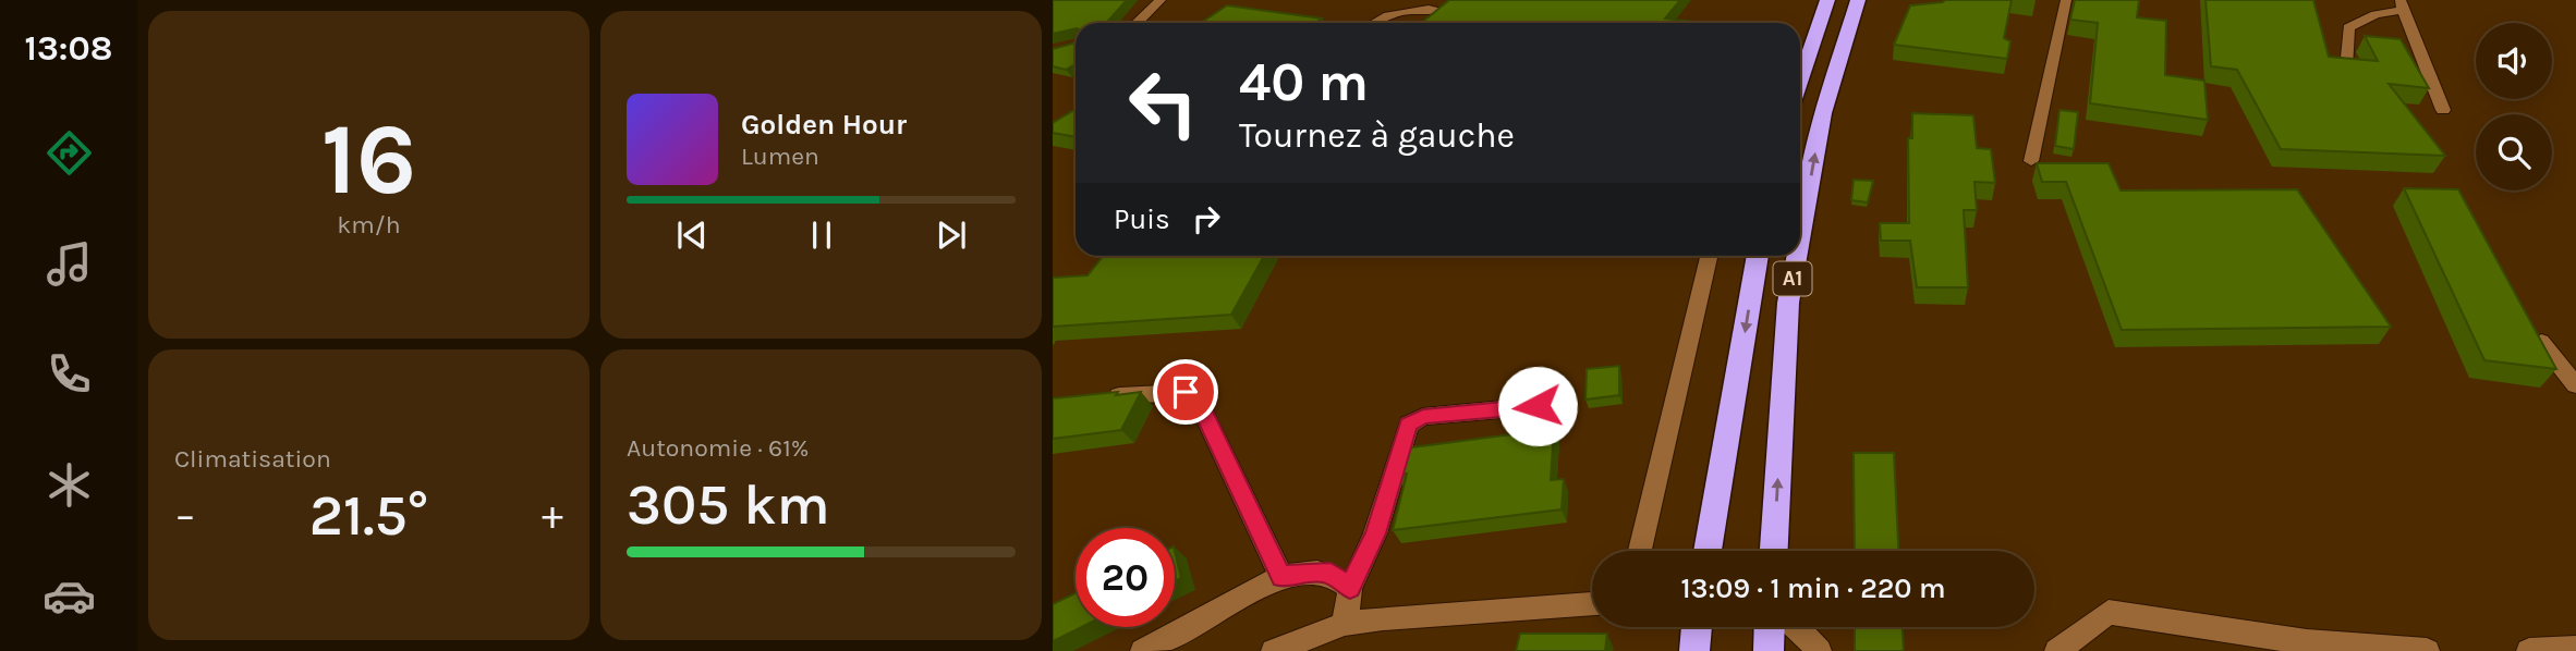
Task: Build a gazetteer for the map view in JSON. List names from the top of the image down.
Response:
{
  "streets": {
    "highway": ["A1"]
  },
  "page": {
    "tabs": "13:08",
    "tile": [
      ["16", "km/h"],
      "Climatisation",
      ["Autonomie · 61%", "305 km"]
    ],
    "turn": ["40 m", "Tournez à gauche"],
    "song": ["Golden Hour", "Lumen"],
    "then": "Puis",
    "heat": ["−", "21.5°", "+"],
    "limit": "20",
    "trip": "13:09 · 1 min · 220 m"
  }
}
